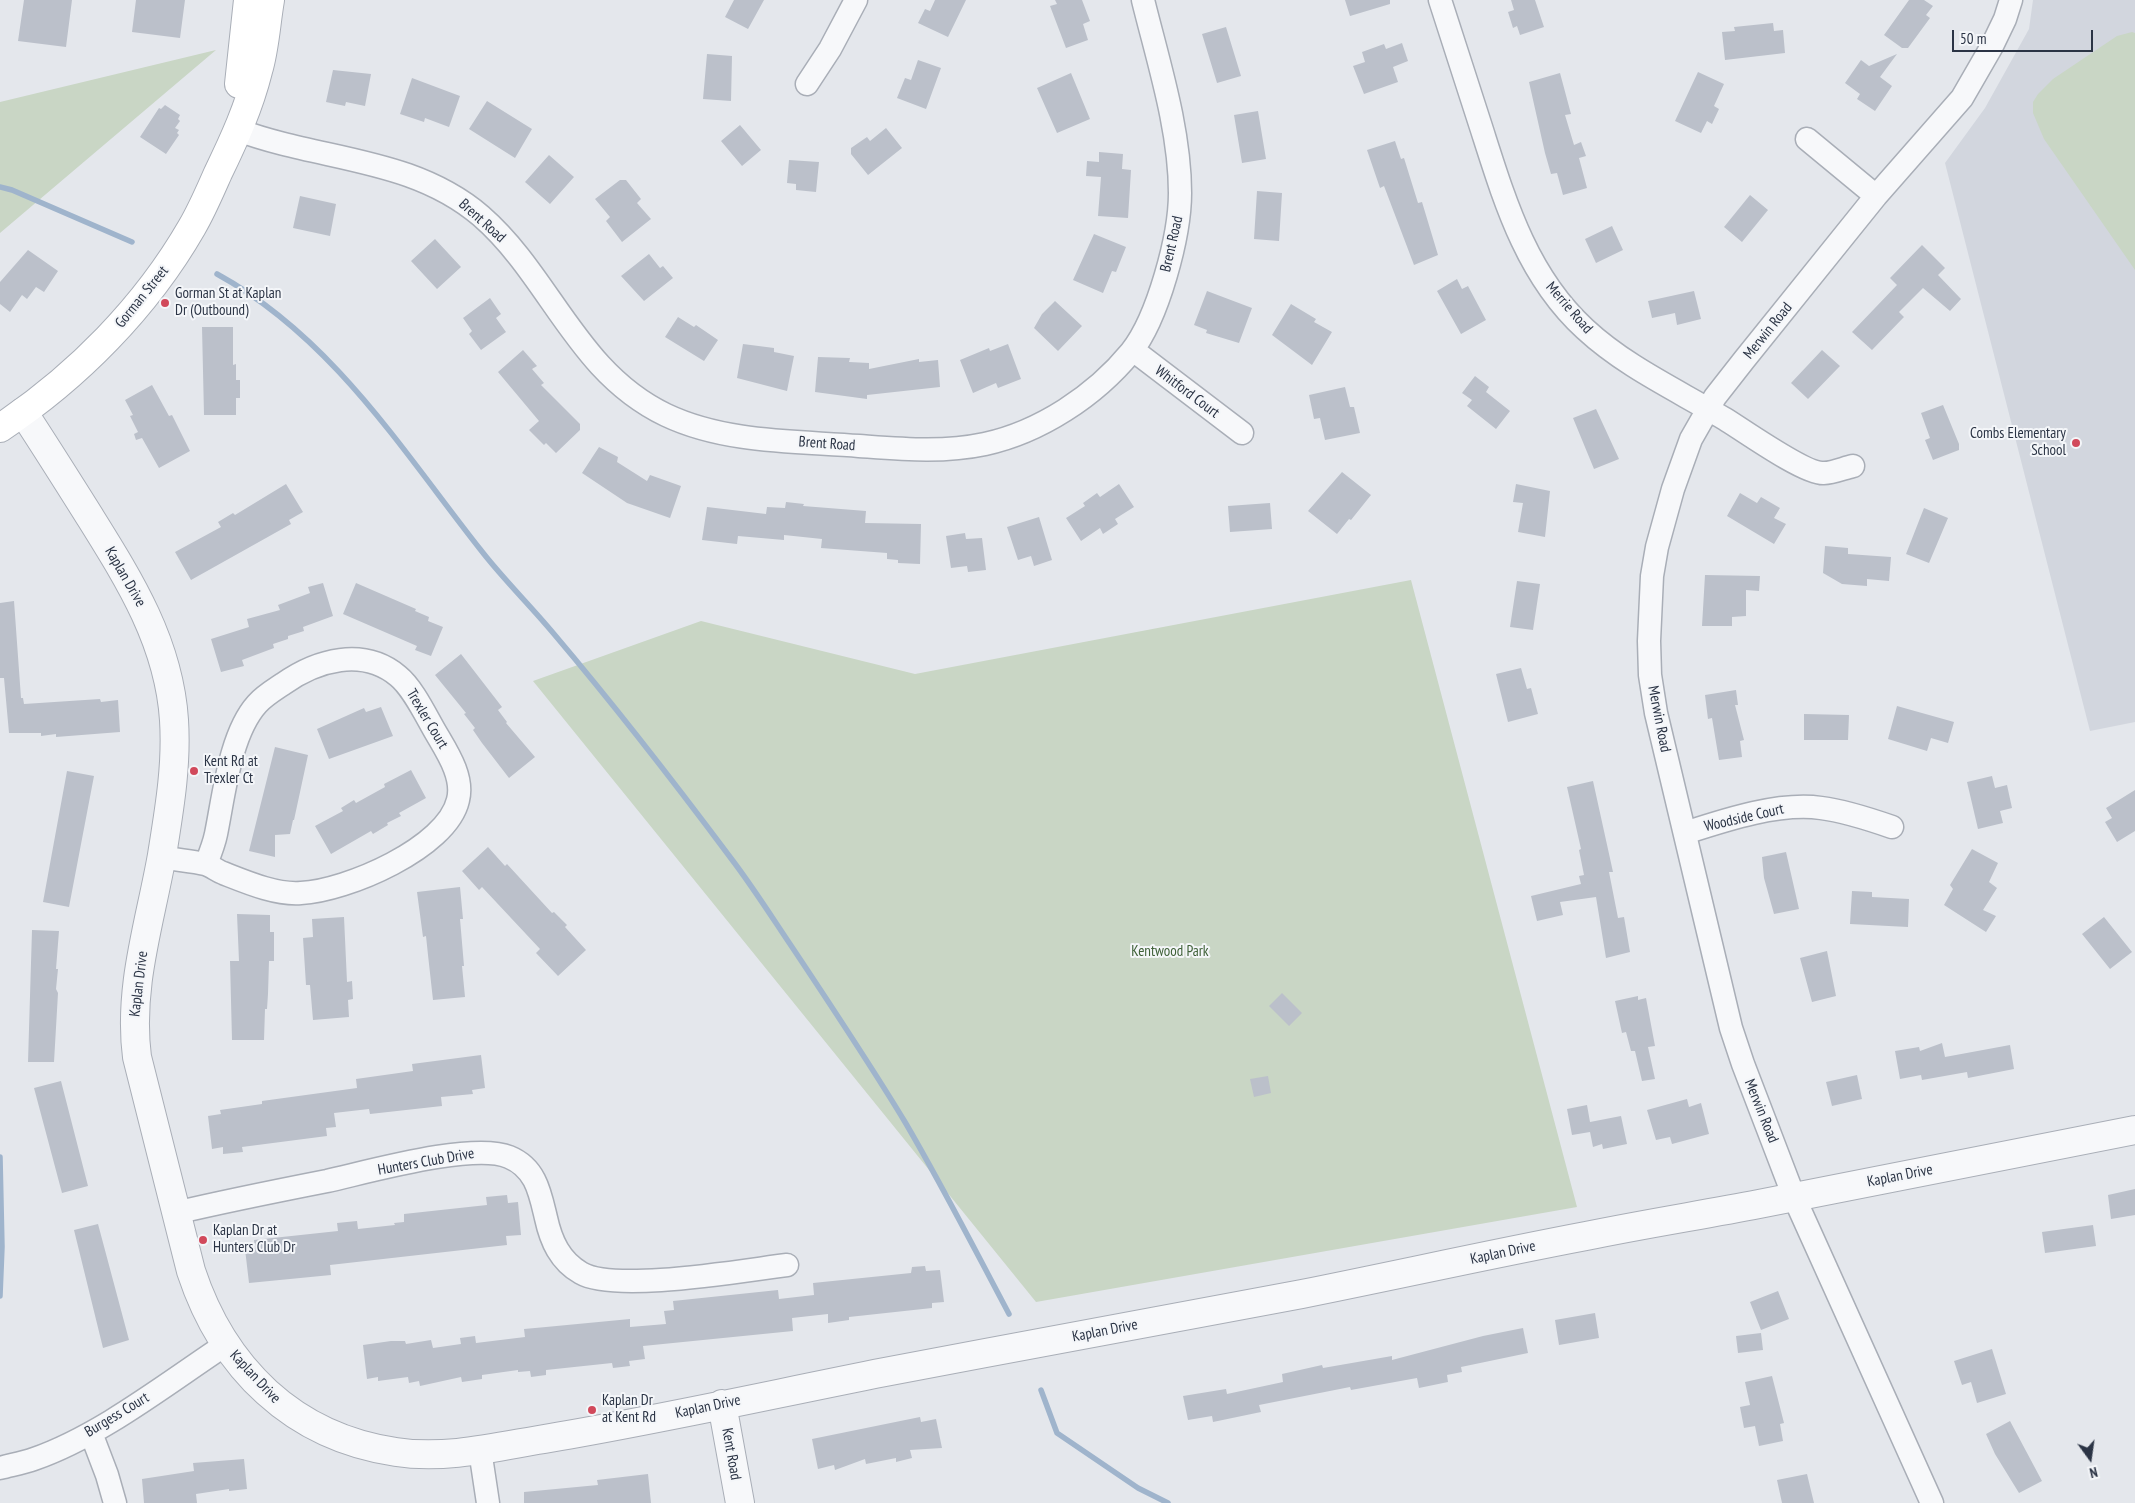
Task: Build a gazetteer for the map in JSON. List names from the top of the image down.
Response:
{
  "streets": {
    "main road": ["Gorman Street"],
    "street": [
      "Brent Road",
      "Merrie Road",
      "Merwin Road",
      "Whitford Court",
      "Kaplan Drive",
      "Trexler Court",
      "Woodside Court",
      "Hunters Club Drive",
      "Burgess Court",
      "Kent Road"
    ]
  },
  "crossings": [
    ["Brent Road", "Gorman Street"],
    ["Brent Road", "Whitford Court"],
    ["Gorman Street", "Kaplan Drive"],
    ["Merrie Road", "Merwin Road"],
    ["Merwin Road", "Kaplan Drive"],
    ["Merwin Road", "Woodside Court"],
    ["Kaplan Drive", "Trexler Court"],
    ["Kaplan Drive", "Hunters Club Drive"],
    ["Kaplan Drive", "Burgess Court"],
    ["Kaplan Drive", "Kent Road"]
  ],
  "parks": ["Kentwood Park"],
  "places": [
    "Gorman St at Kaplan Dr (Outbound)",
    "Combs Elementary School",
    "Kent Rd at Trexler Ct",
    "Kaplan Dr at Hunters Club Dr",
    "Kaplan Dr at Kent Rd"
  ],
  "scale_bar": "50 m",
  "north": "bottom"
}
